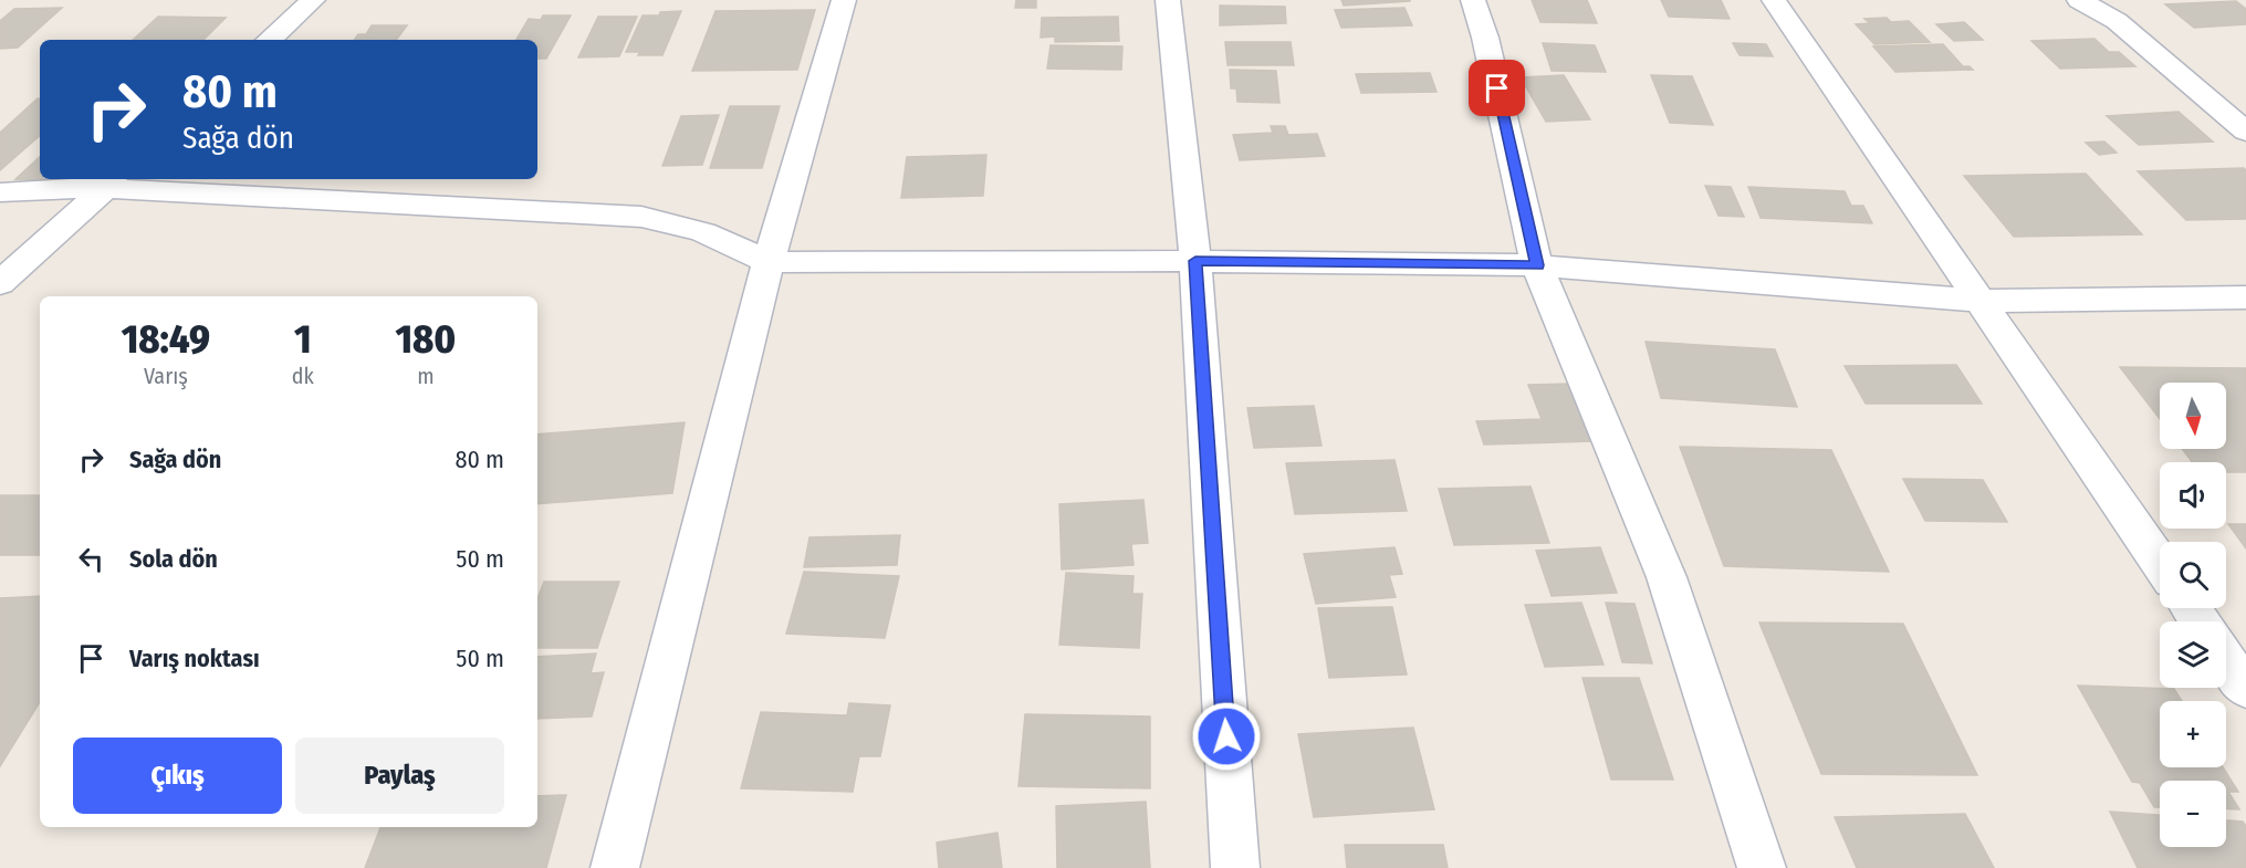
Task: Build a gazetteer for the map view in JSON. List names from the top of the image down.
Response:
{
  "north": "bottom",
  "page": {
    "turn": ["80 m", "Sağa dön"],
    "eta": [
      "18:49",
      "Varış",
      "1",
      "dk",
      "180",
      "m"
    ],
    "map_buttons": ["+", "−"],
    "list": [
      {
        "name": "Sağa dön",
        "value": "80 m"
      },
      {
        "name": "Sola dön",
        "value": "50 m"
      },
      {
        "name": "Varış noktası",
        "value": "50 m"
      }
    ],
    "buttons": ["Çıkış", "Paylaş"]
  }
}
